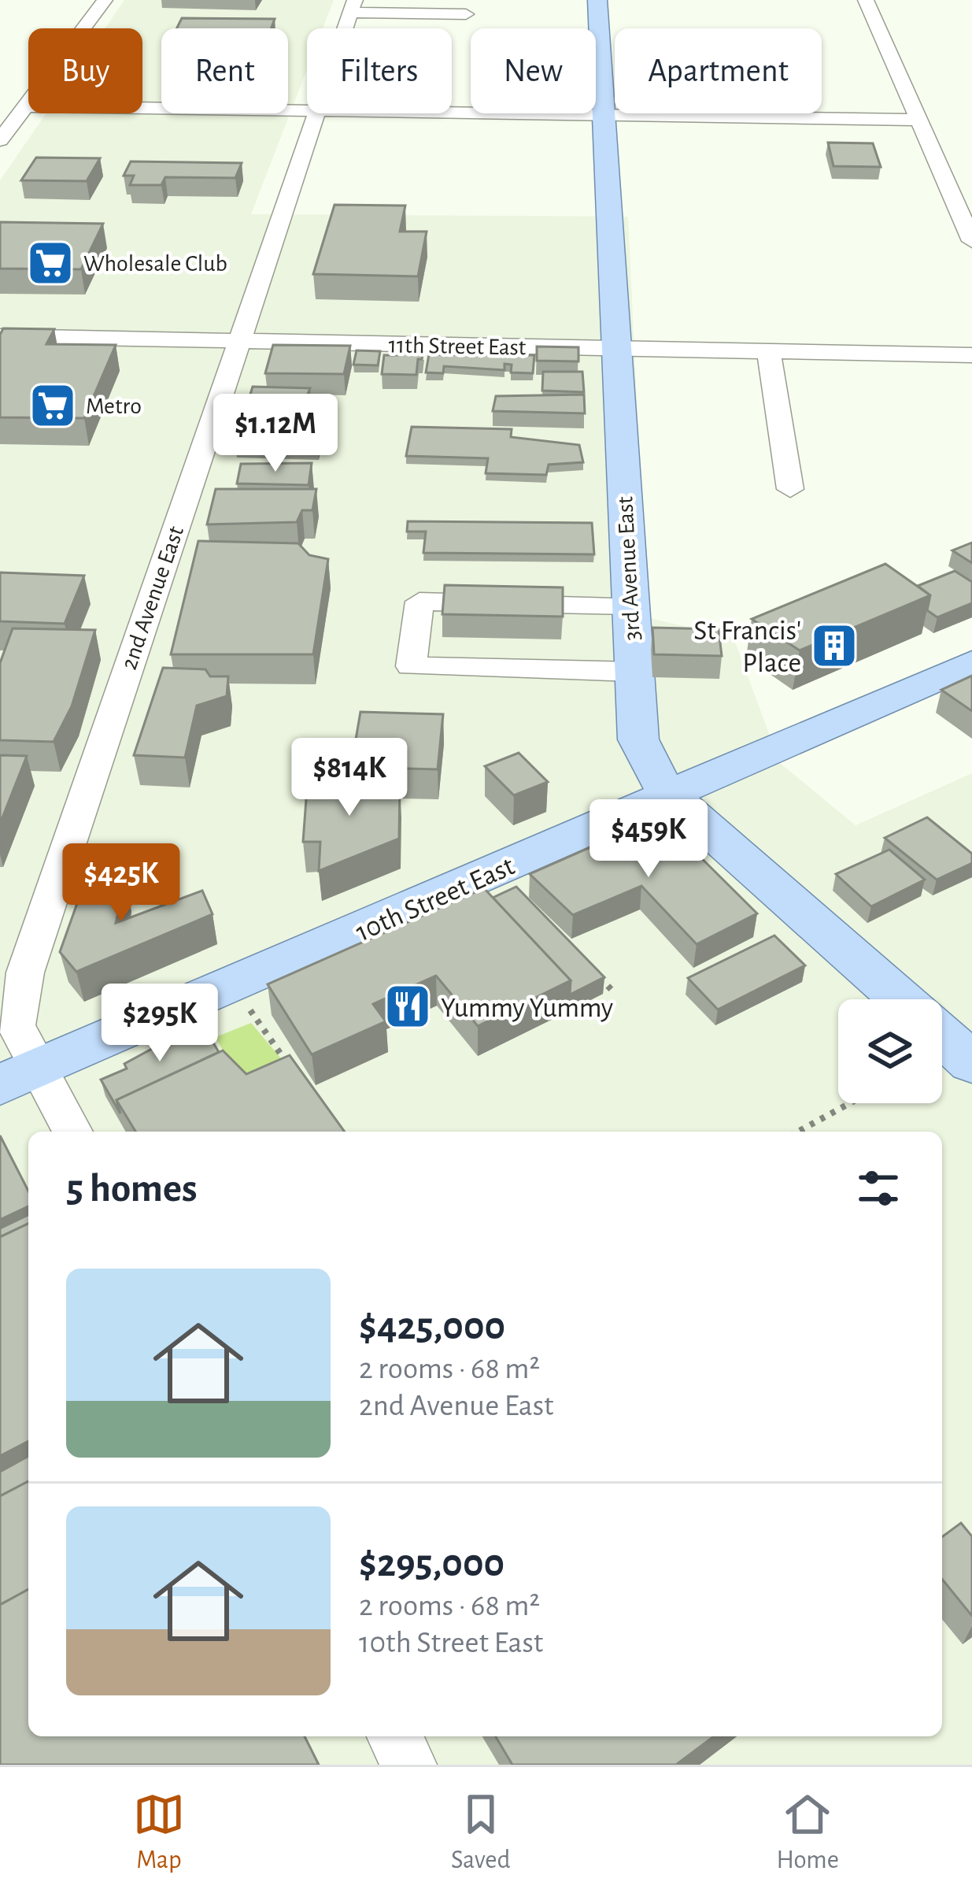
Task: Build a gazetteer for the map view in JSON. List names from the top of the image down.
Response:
{
  "streets": {
    "main road": ["3rd Avenue East", "10th Street East"],
    "street": ["11th Street East", "2nd Avenue East"]
  },
  "crossings": [
    ["11th Street East", "3rd Avenue East"],
    ["11th Street East", "2nd Avenue East"],
    ["3rd Avenue East", "10th Street East"],
    ["2nd Avenue East", "10th Street East"]
  ],
  "places": {
    "supermarket": ["Wholesale Club", "Metro"],
    "building": ["St Francis' Place"],
    "restaurant": ["Yummy Yummy"]
  },
  "page": {
    "chip": [
      "Buy",
      "Rent",
      "Filters",
      "New",
      "Apartment"
    ],
    "price": [
      "$1.12M",
      "$814K",
      "$459K",
      "$425K",
      "$295K"
    ],
    "heading": "5 homes",
    "list": [
      {
        "name": "$425,000",
        "note": "2 rooms · 68 m² · 2nd Avenue East"
      },
      {
        "name": "$295,000",
        "note": "2 rooms · 68 m² · 10th Street East"
      }
    ],
    "tabs": ["Map", "Saved", "Home"]
  }
}
